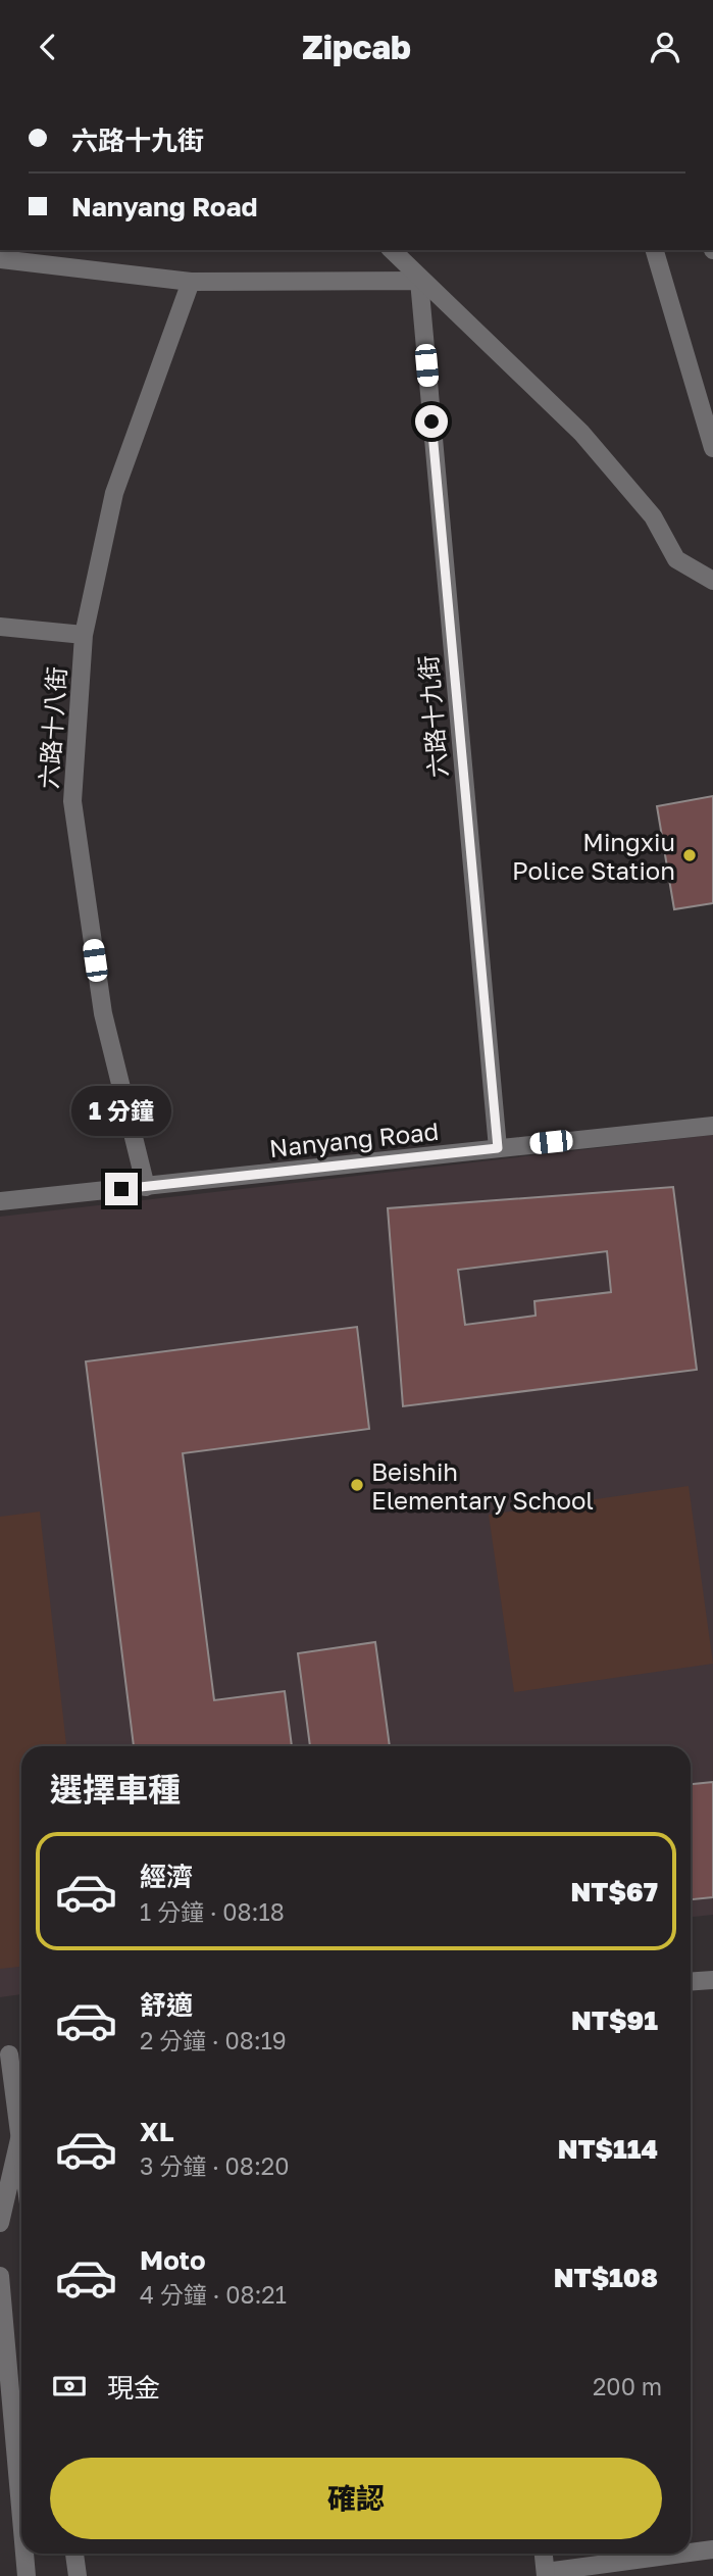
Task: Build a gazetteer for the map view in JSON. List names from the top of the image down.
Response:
{
  "streets": {
    "street": ["六路十九街", "六路十八街", "Nanyang Road"]
  },
  "crossings": [
    ["六路十九街", "Nanyang Road"],
    ["六路十八街", "Nanyang Road"]
  ],
  "places": ["Mingxiu Police Station", "Beishih Elementary School"],
  "page": {
    "header": "Zipcab",
    "banner": ["六路十九街", "Nanyang Road"],
    "bubble": "1 分鐘",
    "heading": "選擇車種",
    "list": [
      {
        "name": "經濟",
        "note": "1 分鐘 · 08:18",
        "value": "NT$67"
      },
      {
        "name": "舒適",
        "note": "2 分鐘 · 08:19",
        "value": "NT$91"
      },
      {
        "name": "XL",
        "note": "3 分鐘 · 08:20",
        "value": "NT$114"
      },
      {
        "name": "Moto",
        "note": "4 分鐘 · 08:21",
        "value": "NT$108"
      }
    ],
    "pay": ["現金", "200 m"],
    "buttons": "確認"
  }
}
